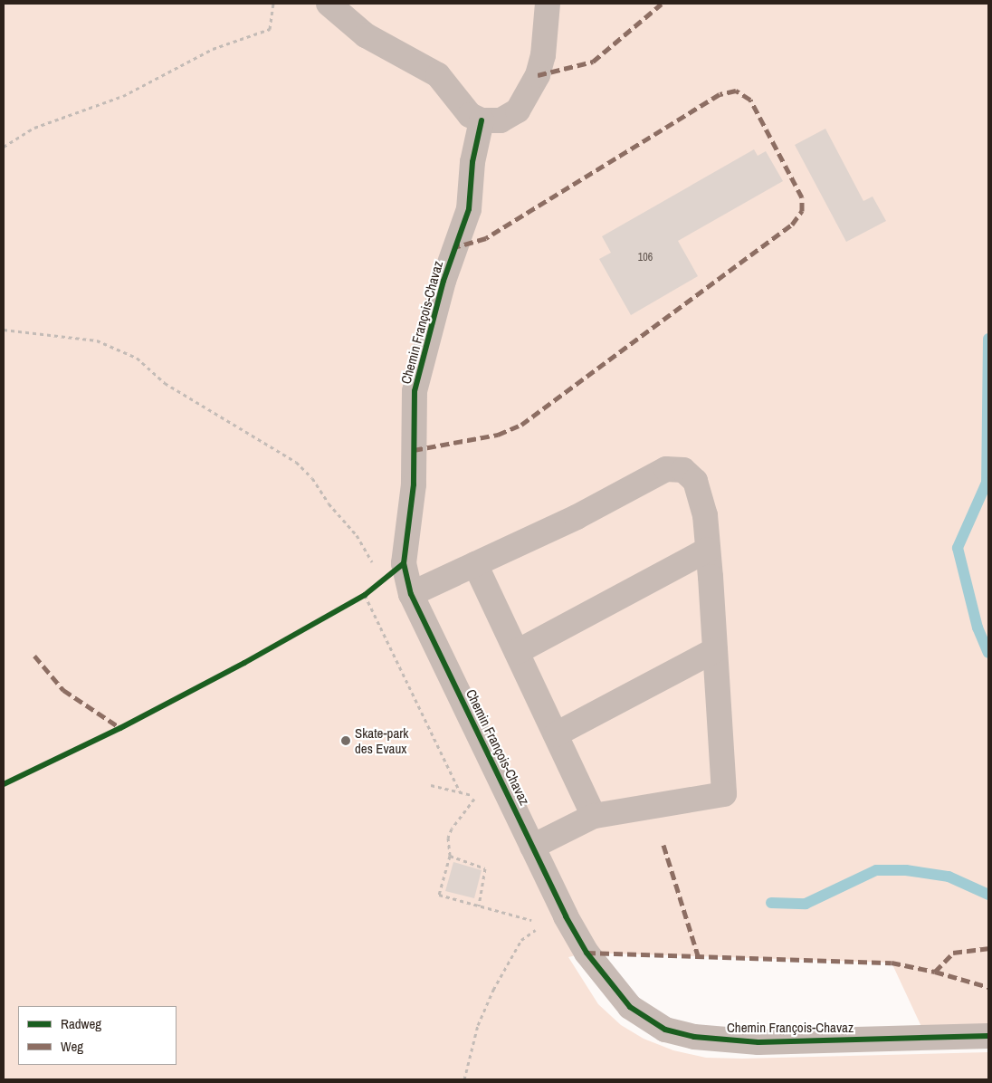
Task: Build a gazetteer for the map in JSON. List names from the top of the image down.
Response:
{
  "streets": {
    "street": ["Chemin François-Chavaz"]
  },
  "places": ["Skate-park des Evaux"],
  "house_numbers": ["106"],
  "legend": ["Radweg", "Weg"]
}
